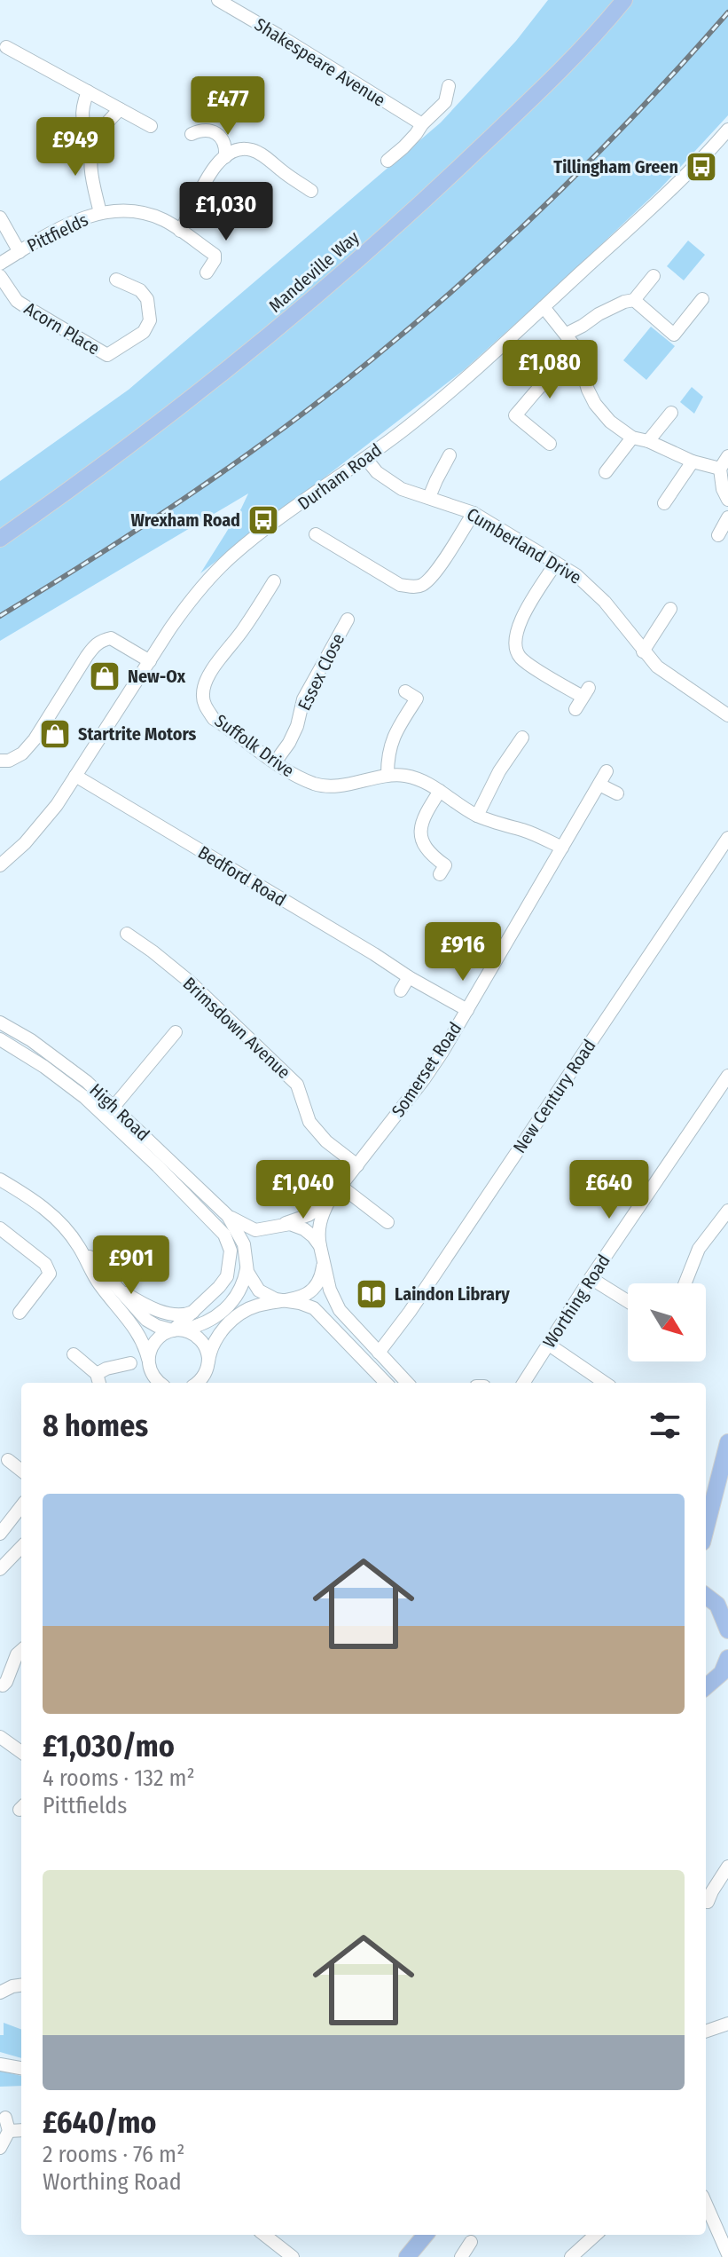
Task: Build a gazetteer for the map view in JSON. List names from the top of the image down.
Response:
{
  "streets": {
    "main road": ["Mandeville Way"],
    "street": [
      "Shakespeare Avenue",
      "Pittfields",
      "Acorn Place",
      "Durham Road",
      "Cumberland Drive",
      "Essex Close",
      "Suffolk Drive",
      "Bedford Road",
      "Brimsdown Avenue",
      "Somerset Road",
      "New Century Road",
      "High Road",
      "Worthing Road"
    ]
  },
  "crossings": [
    ["Durham Road", "Cumberland Drive"],
    ["Durham Road", "Bedford Road"],
    ["Essex Close", "Suffolk Drive"],
    ["Suffolk Drive", "Somerset Road"],
    ["Bedford Road", "Somerset Road"],
    ["Brimsdown Avenue", "Somerset Road"],
    ["Somerset Road", "High Road"]
  ],
  "places": {
    "bus stop": ["Tillingham Green", "Wrexham Road"],
    "shop": ["New-Ox", "Startrite Motors"],
    "library": ["Laindon Library"]
  },
  "north": "bottom right",
  "page": {
    "price": [
      "£477",
      "£949",
      "£1,030",
      "£1,080",
      "£916",
      "£1,040",
      "£640",
      "£901"
    ],
    "heading": "8 homes",
    "list": [
      {
        "name": "£1,030/mo",
        "note": "4 rooms · 132 m² · Pittfields"
      },
      {
        "name": "£640/mo",
        "note": "2 rooms · 76 m² · Worthing Road"
      }
    ]
  }
}
